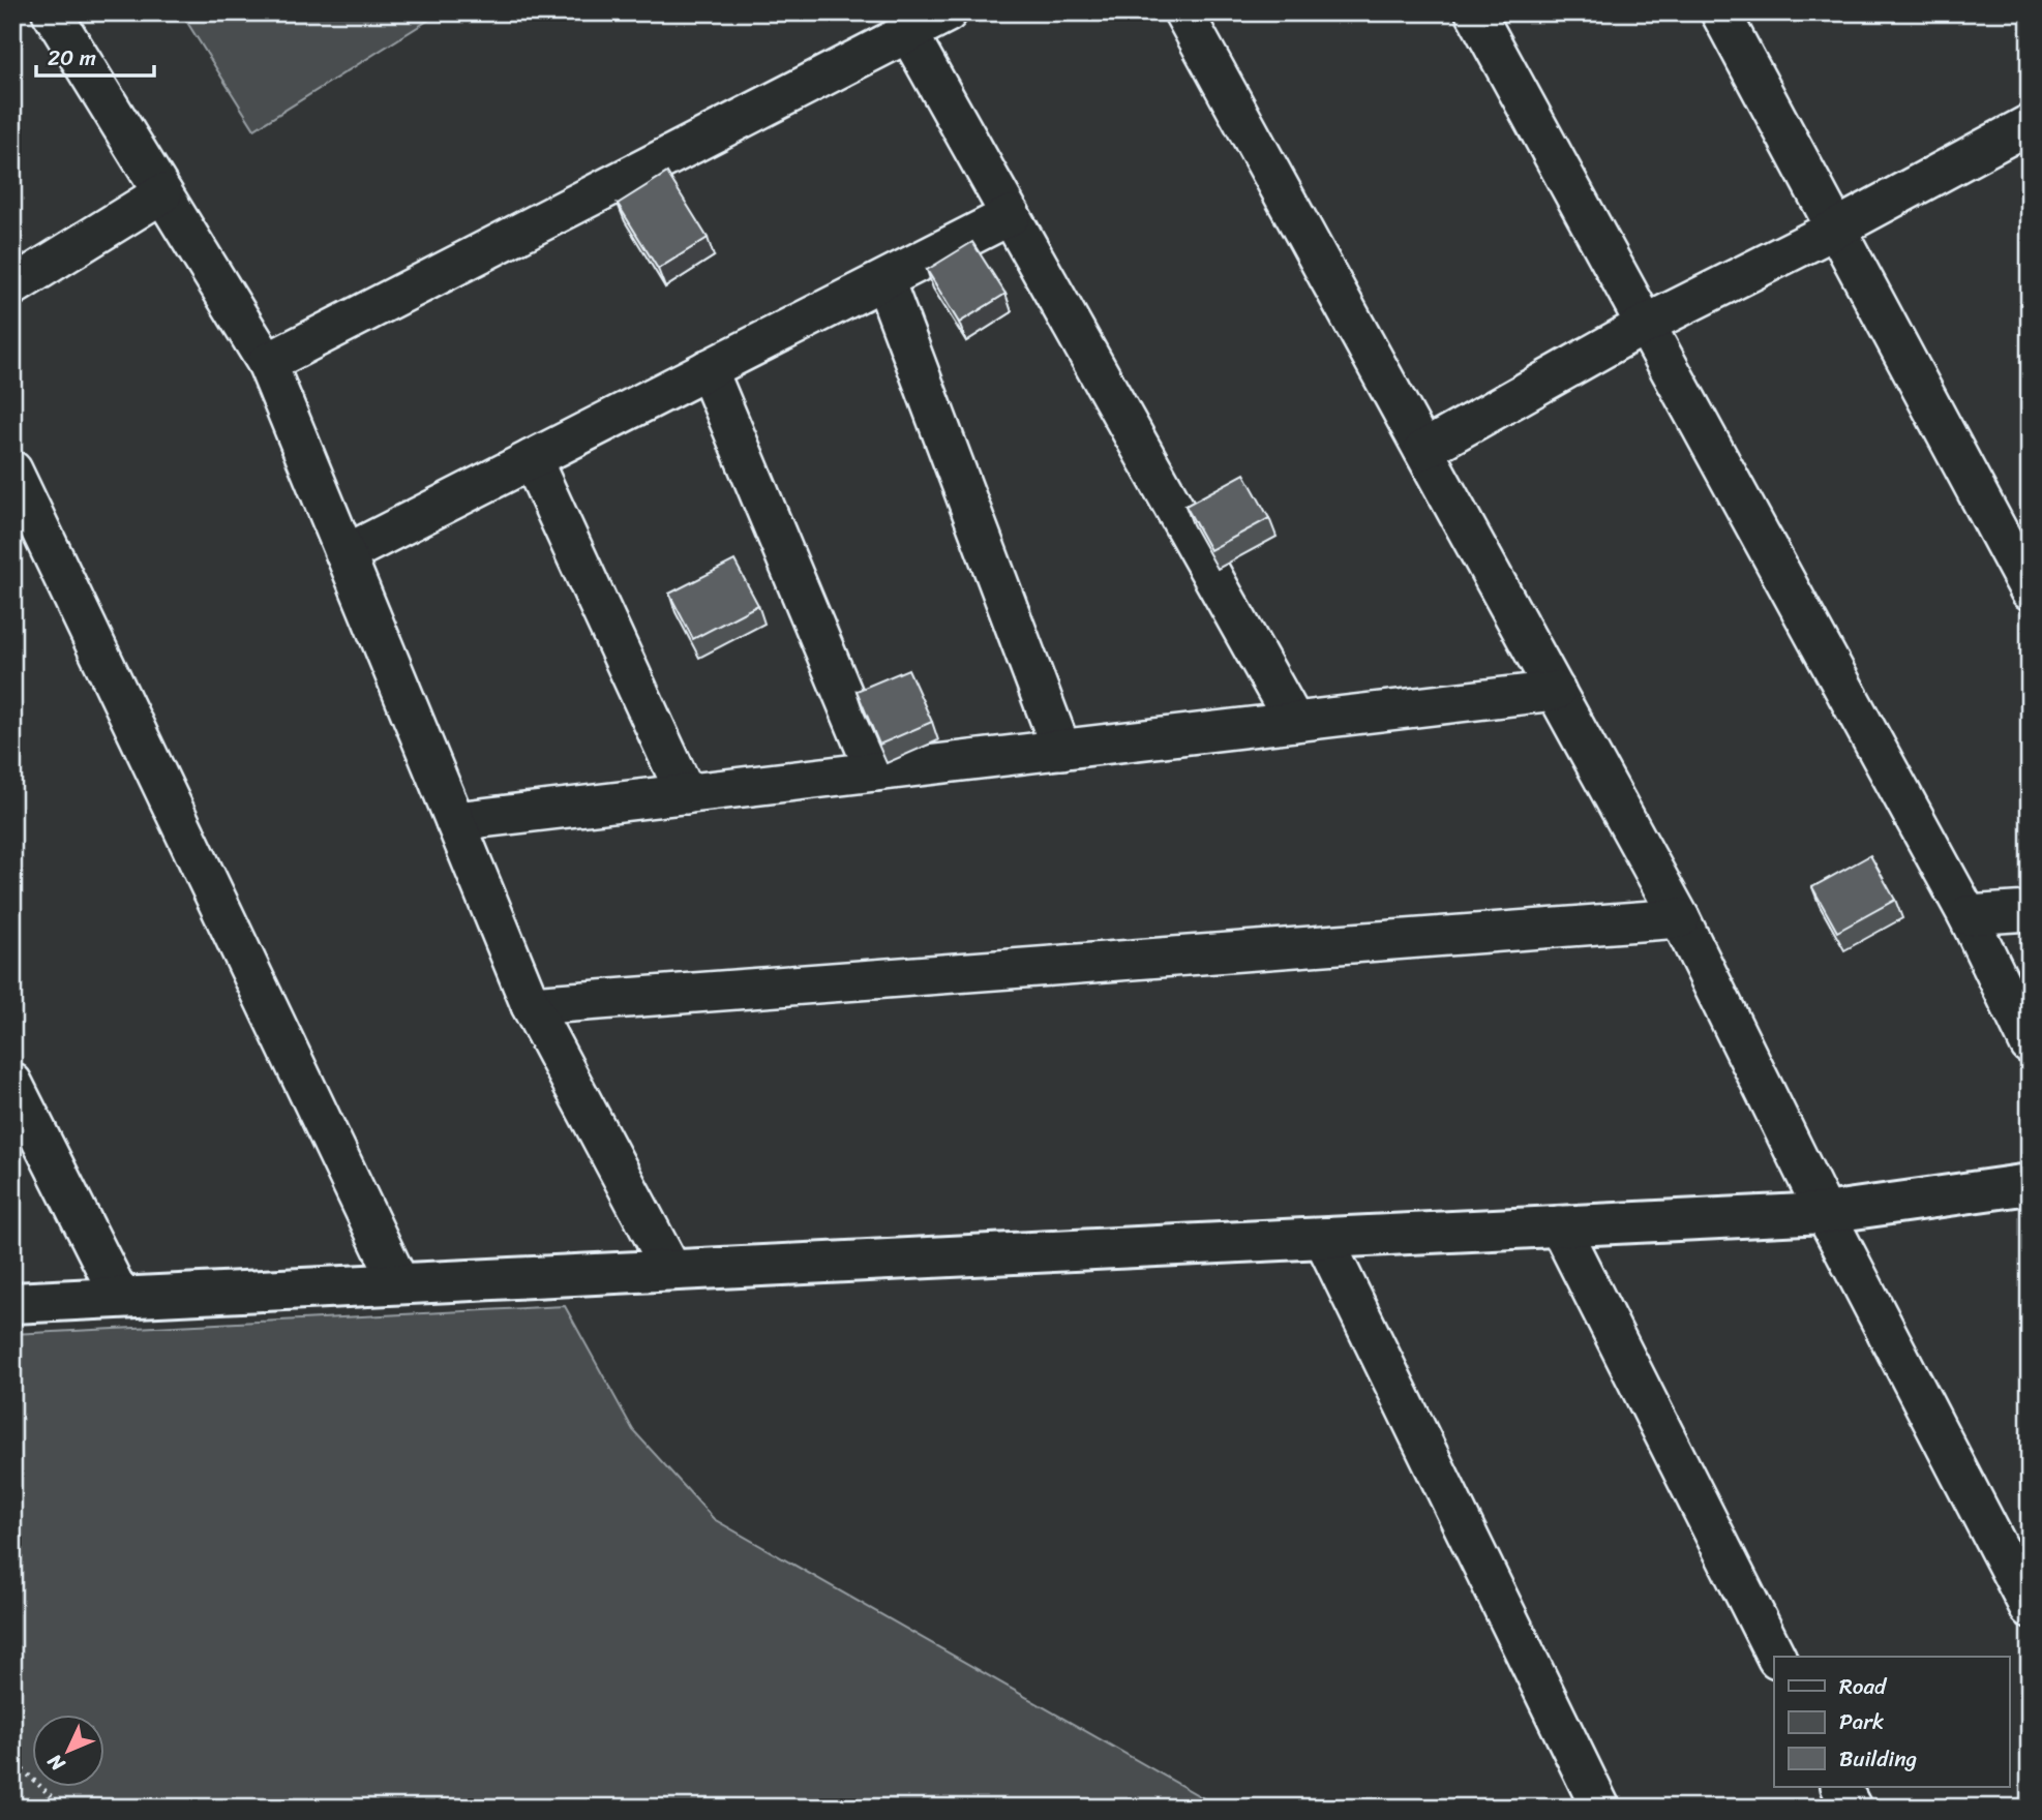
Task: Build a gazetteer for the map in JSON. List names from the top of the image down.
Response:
{
  "legend": ["Road", "Park", "Building"],
  "scale_bar": "20 m",
  "north": "bottom left"
}
